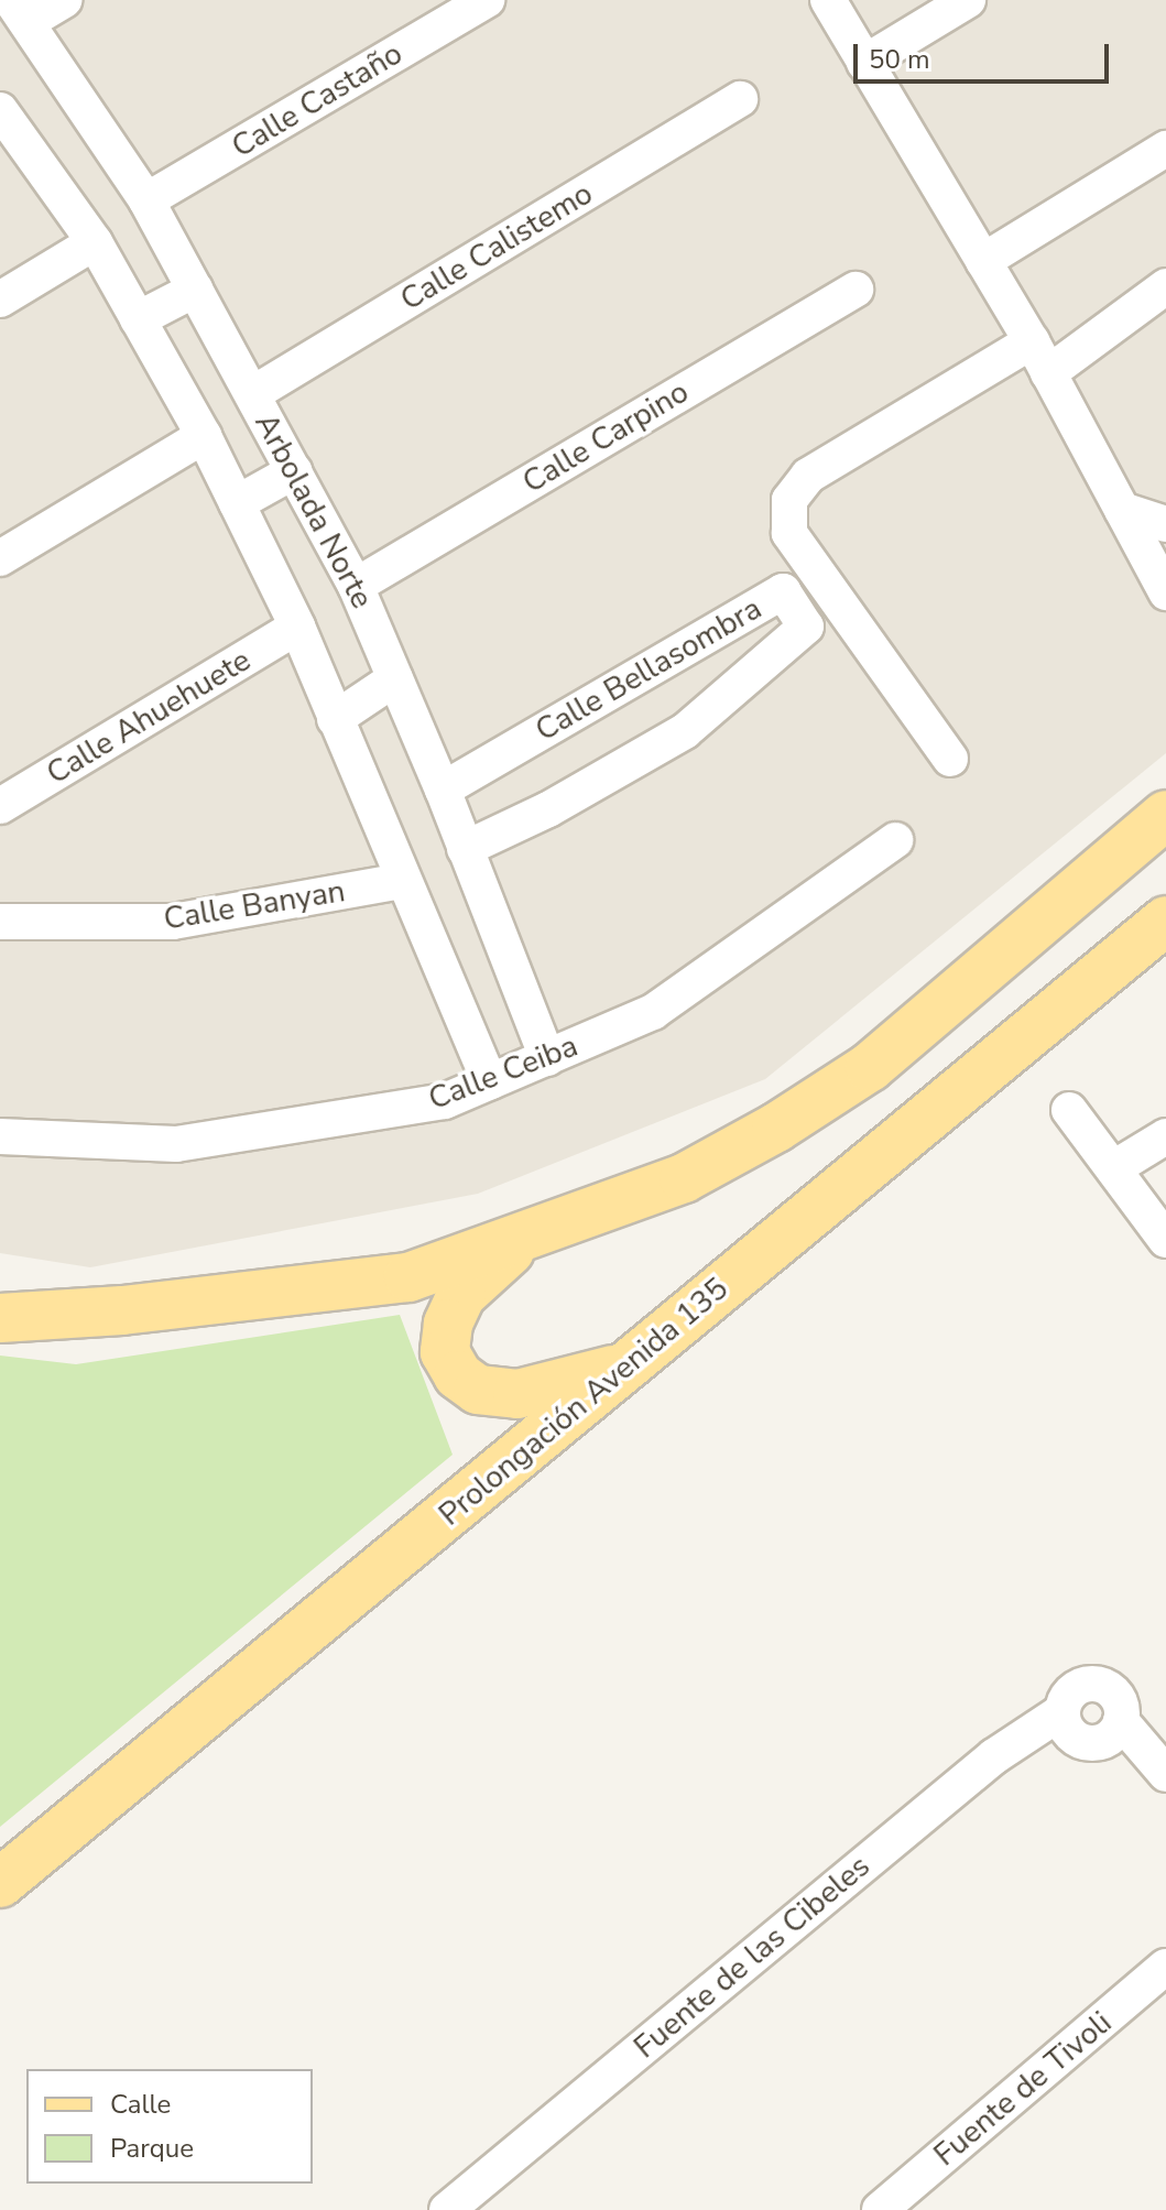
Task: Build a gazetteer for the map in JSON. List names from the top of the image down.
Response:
{
  "streets": {
    "main road": ["Prolongación Avenida 135"],
    "street": [
      "Calle Castaño",
      "Calle Calistemo",
      "Calle Carpino",
      "Arbolada Norte",
      "Calle Bellasombra",
      "Calle Ahuehuete",
      "Calle Banyan",
      "Calle Ceiba",
      "Fuente de las Cibeles",
      "Fuente de Tivoli"
    ]
  },
  "crossings": [
    ["Calle Castaño", "Arbolada Norte"],
    ["Calle Calistemo", "Arbolada Norte"],
    ["Calle Carpino", "Arbolada Norte"],
    ["Arbolada Norte", "Calle Bellasombra"],
    ["Arbolada Norte", "Calle Ahuehuete"],
    ["Arbolada Norte", "Calle Banyan"],
    ["Arbolada Norte", "Calle Ceiba"]
  ],
  "legend": ["Calle", "Parque"],
  "scale_bar": "50 m"
}
